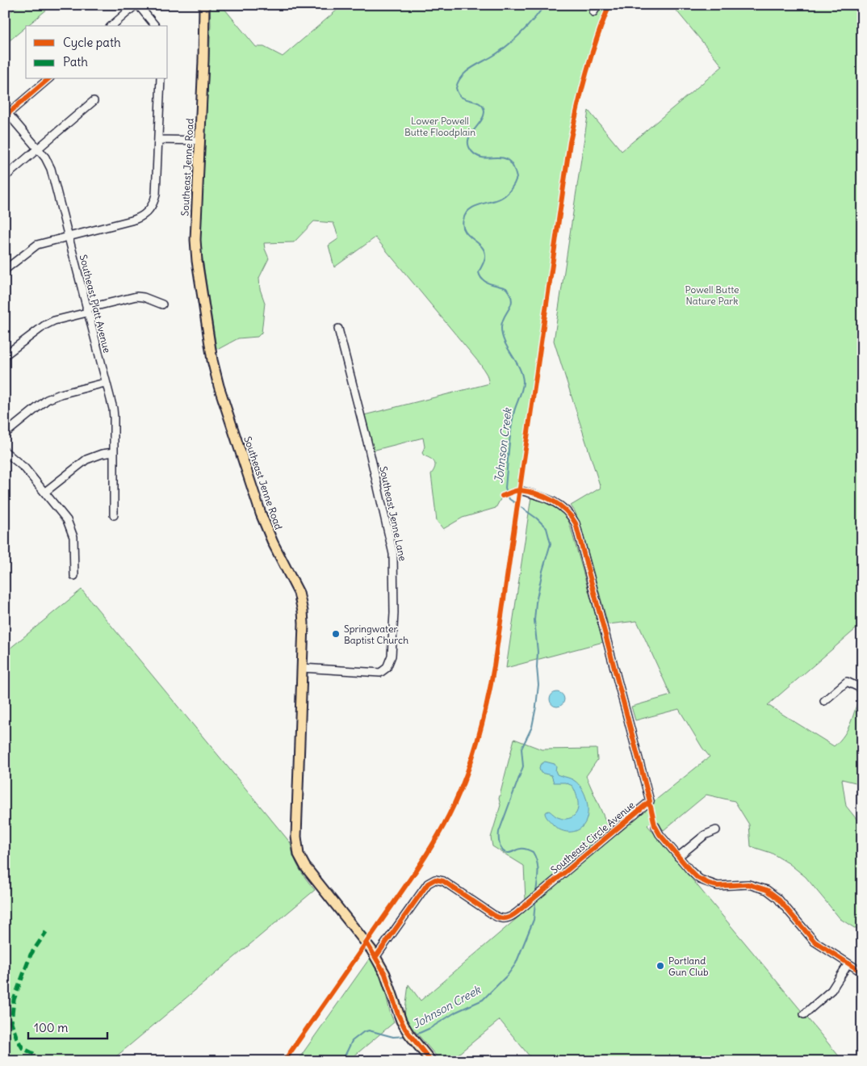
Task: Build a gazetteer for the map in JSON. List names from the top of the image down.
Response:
{
  "streets": {
    "main road": ["Southeast Jenne Road"],
    "street": ["Southeast Platt Avenue", "Southeast Jenne Lane", "Southeast Circle Avenue"]
  },
  "crossings": [
    ["Southeast Jenne Road", "Southeast Jenne Lane"],
    ["Southeast Jenne Road", "Southeast Circle Avenue"]
  ],
  "water": ["Johnson Creek"],
  "parks": ["Lower Powell Butte Floodplain", "Powell Butte Nature Park"],
  "places": ["Springwater Baptist Church", "Portland Gun Club"],
  "legend": ["Cycle path", "Path"],
  "scale_bar": "100 m"
}
